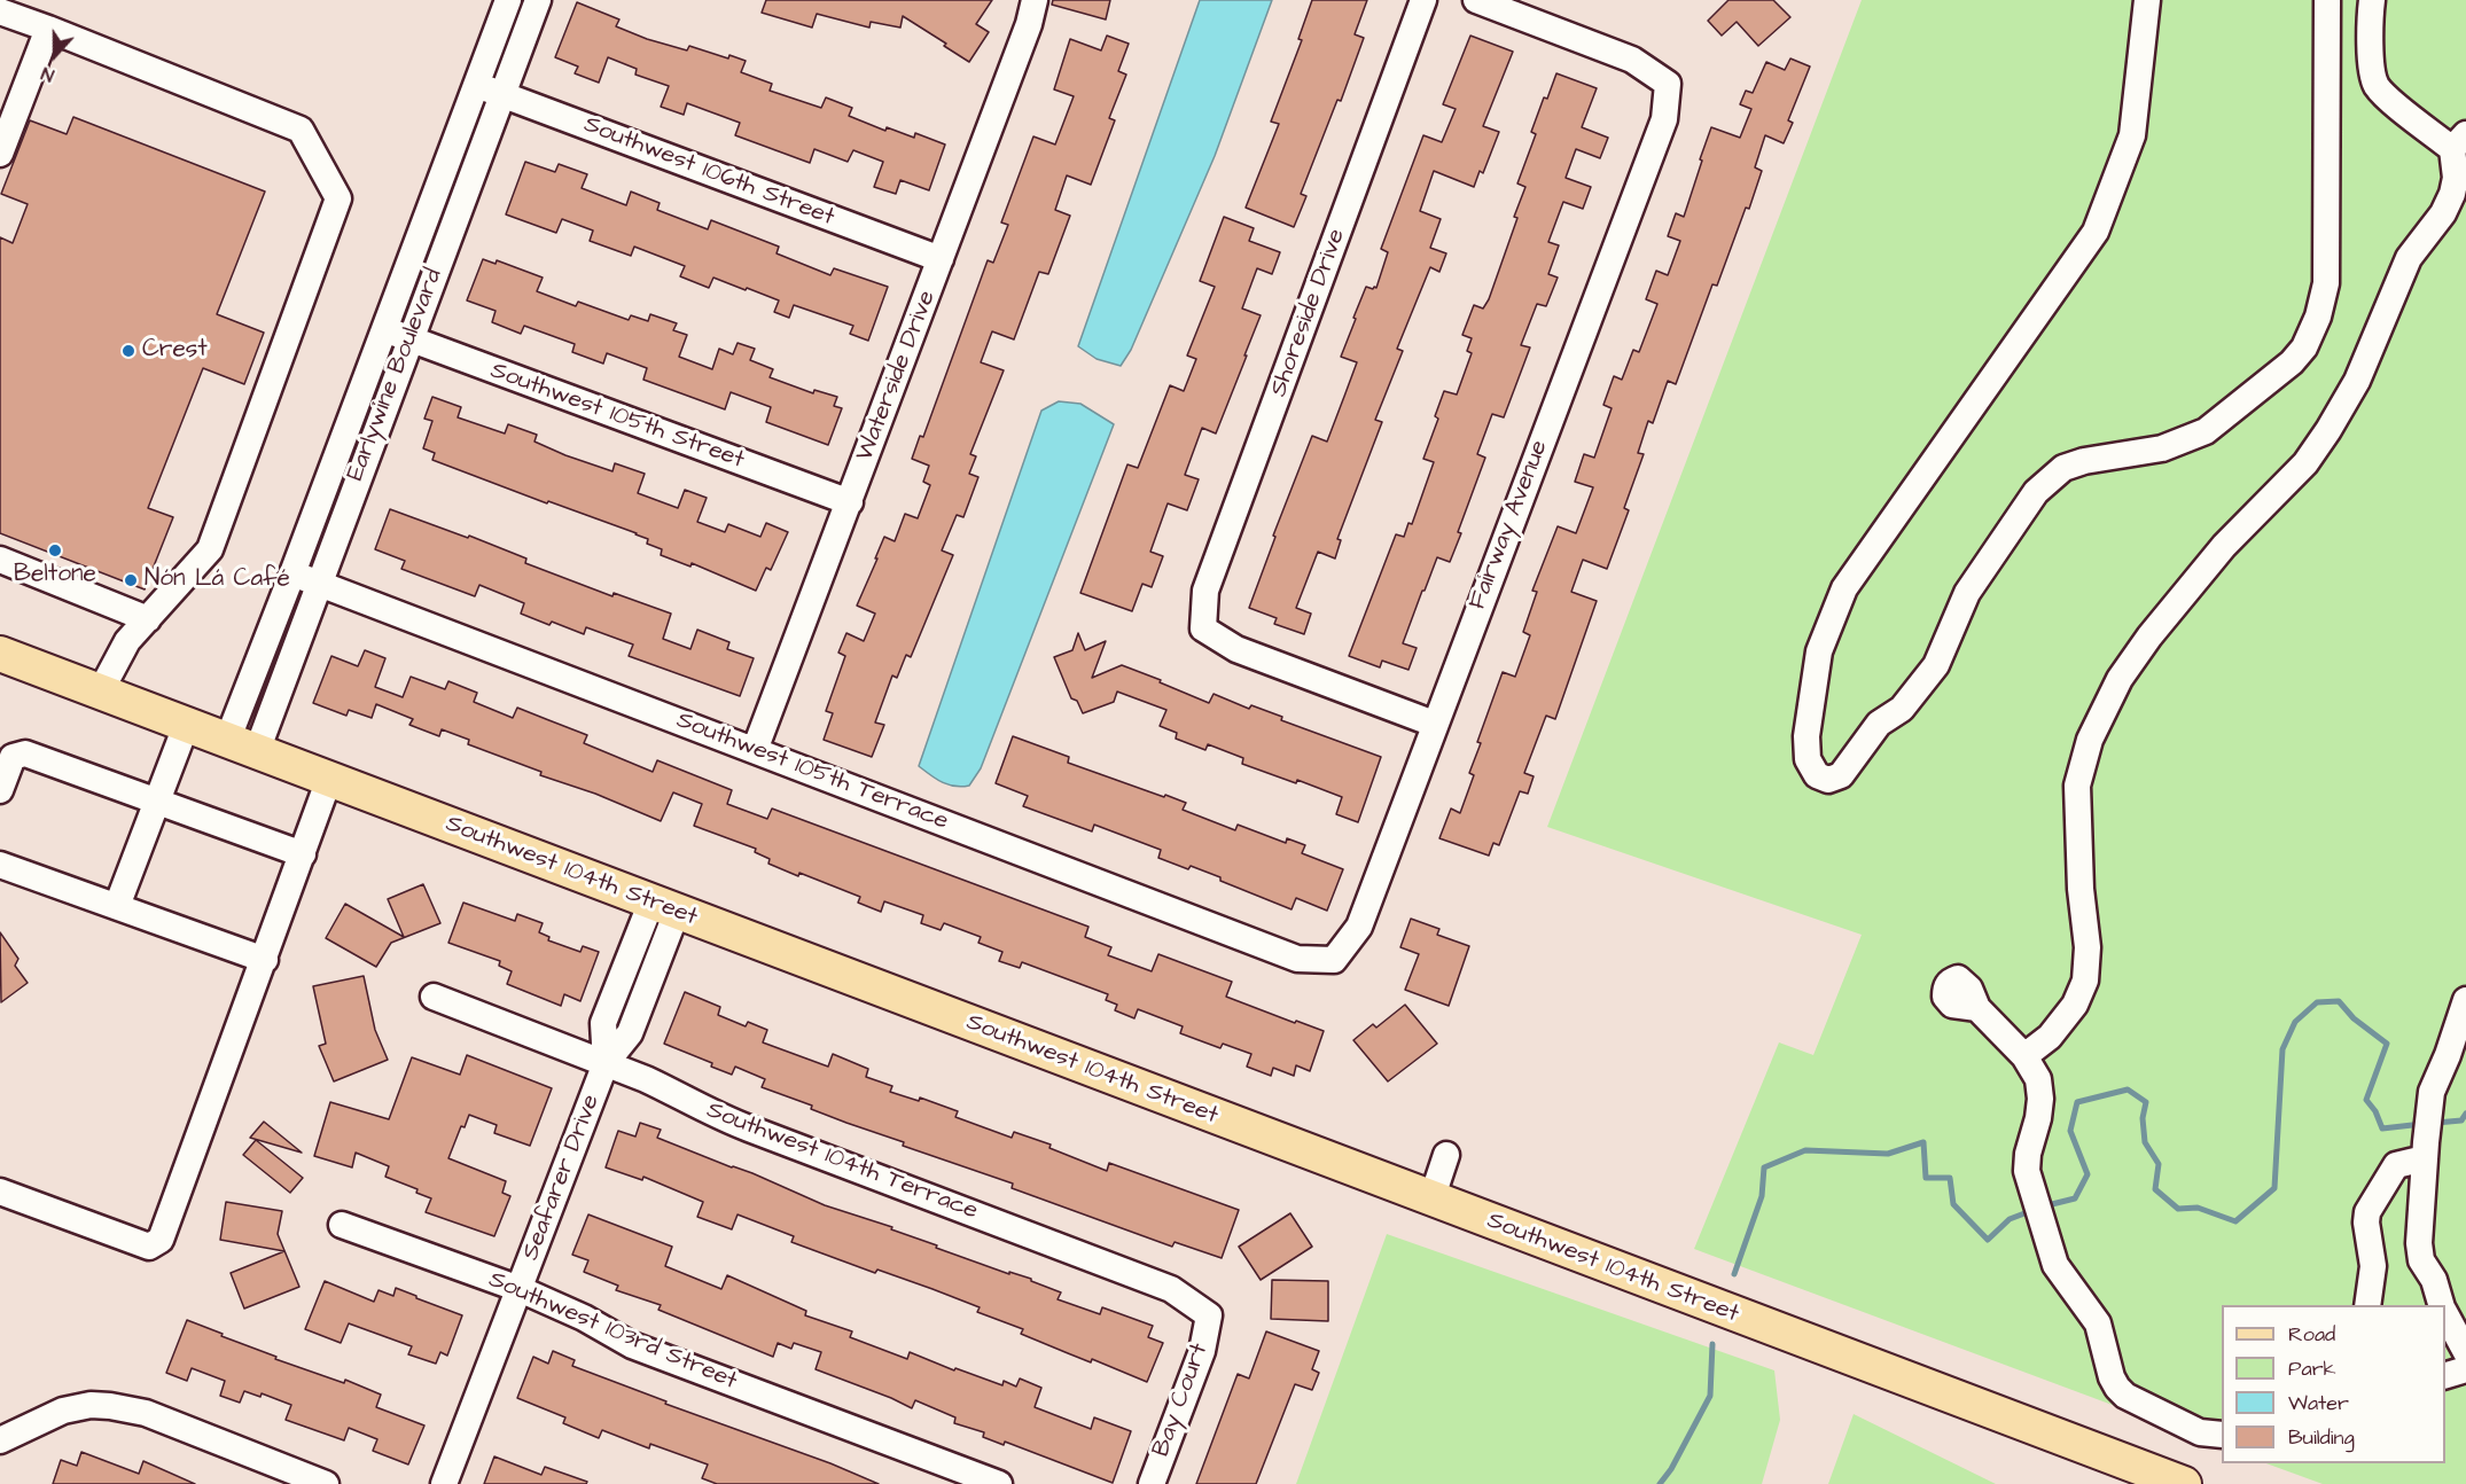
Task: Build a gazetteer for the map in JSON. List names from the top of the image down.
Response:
{
  "streets": {
    "main road": ["Southwest 104th Street"],
    "street": [
      "Southwest 106th Street",
      "Shoreside Drive",
      "Earlywine Boulevard",
      "Waterside Drive",
      "Southwest 105th Street",
      "Fairway Avenue",
      "Southwest 105th Terrace",
      "Southwest 104th Terrace",
      "Seafarer Drive",
      "Southwest 103rd Street",
      "Bay Court"
    ]
  },
  "crossings": [
    ["Southwest 106th Street", "Earlywine Boulevard"],
    ["Southwest 106th Street", "Waterside Drive"],
    ["Shoreside Drive", "Fairway Avenue"],
    ["Earlywine Boulevard", "Southwest 105th Street"],
    ["Earlywine Boulevard", "Southwest 105th Terrace"],
    ["Earlywine Boulevard", "Southwest 104th Street"],
    ["Waterside Drive", "Southwest 105th Street"],
    ["Waterside Drive", "Southwest 105th Terrace"],
    ["Fairway Avenue", "Southwest 105th Terrace"],
    ["Southwest 104th Street", "Seafarer Drive"],
    ["Southwest 104th Terrace", "Seafarer Drive"],
    ["Southwest 104th Terrace", "Bay Court"],
    ["Seafarer Drive", "Southwest 103rd Street"]
  ],
  "places": ["Crest", "Beltone", "Nón Lá Café"],
  "legend": [
    "Road",
    "Park",
    "Water",
    "Building"
  ],
  "north": "bottom"
}
